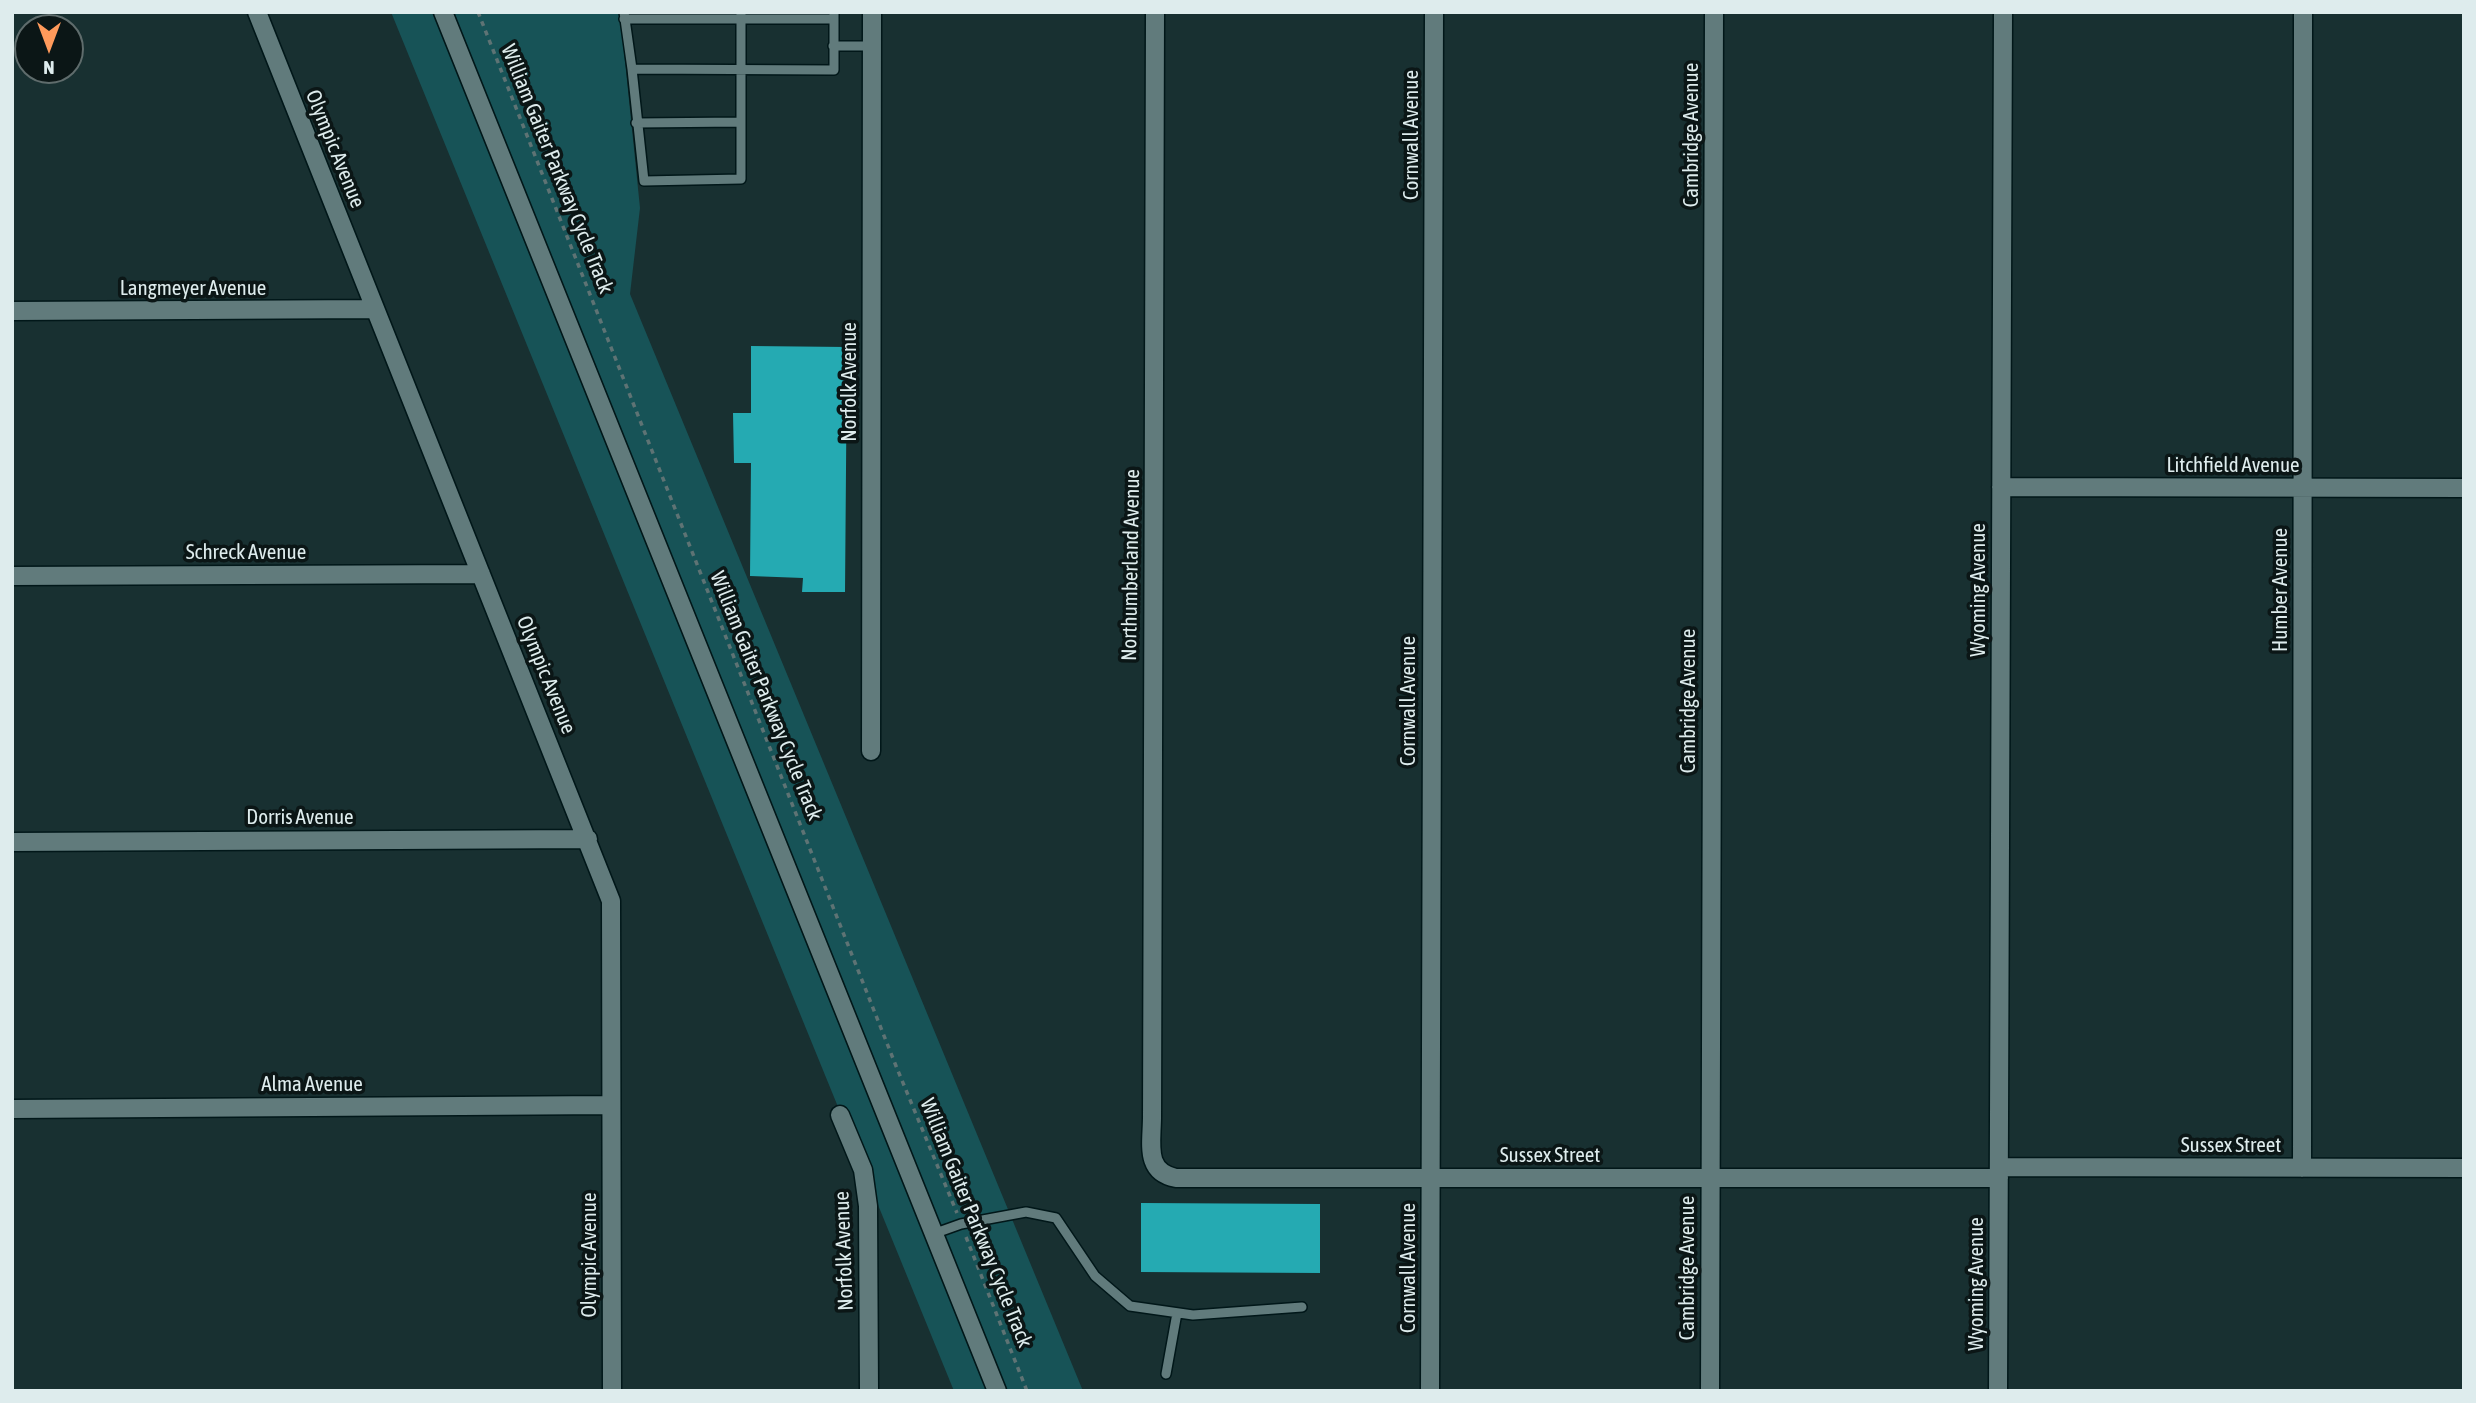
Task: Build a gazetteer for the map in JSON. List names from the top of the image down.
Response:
{
  "streets": {
    "street": [
      "Cornwall Avenue",
      "Cambridge Avenue",
      "Olympic Avenue",
      "Langmeyer Avenue",
      "Norfolk Avenue",
      "Litchfield Avenue",
      "Schreck Avenue",
      "Northumberland Avenue",
      "Wyoming Avenue",
      "Humber Avenue",
      "Dorris Avenue",
      "Alma Avenue",
      "Sussex Street"
    ],
    "path": ["William Gaiter Parkway Cycle Track"]
  },
  "crossings": [
    ["Cornwall Avenue", "Sussex Street"],
    ["Cambridge Avenue", "Sussex Street"],
    ["Olympic Avenue", "Langmeyer Avenue"],
    ["Olympic Avenue", "Schreck Avenue"],
    ["Olympic Avenue", "Dorris Avenue"],
    ["Olympic Avenue", "Alma Avenue"],
    ["Litchfield Avenue", "Wyoming Avenue"],
    ["Litchfield Avenue", "Humber Avenue"],
    ["Northumberland Avenue", "Sussex Street"],
    ["Wyoming Avenue", "Sussex Street"],
    ["Humber Avenue", "Sussex Street"]
  ],
  "north": "bottom"
}
